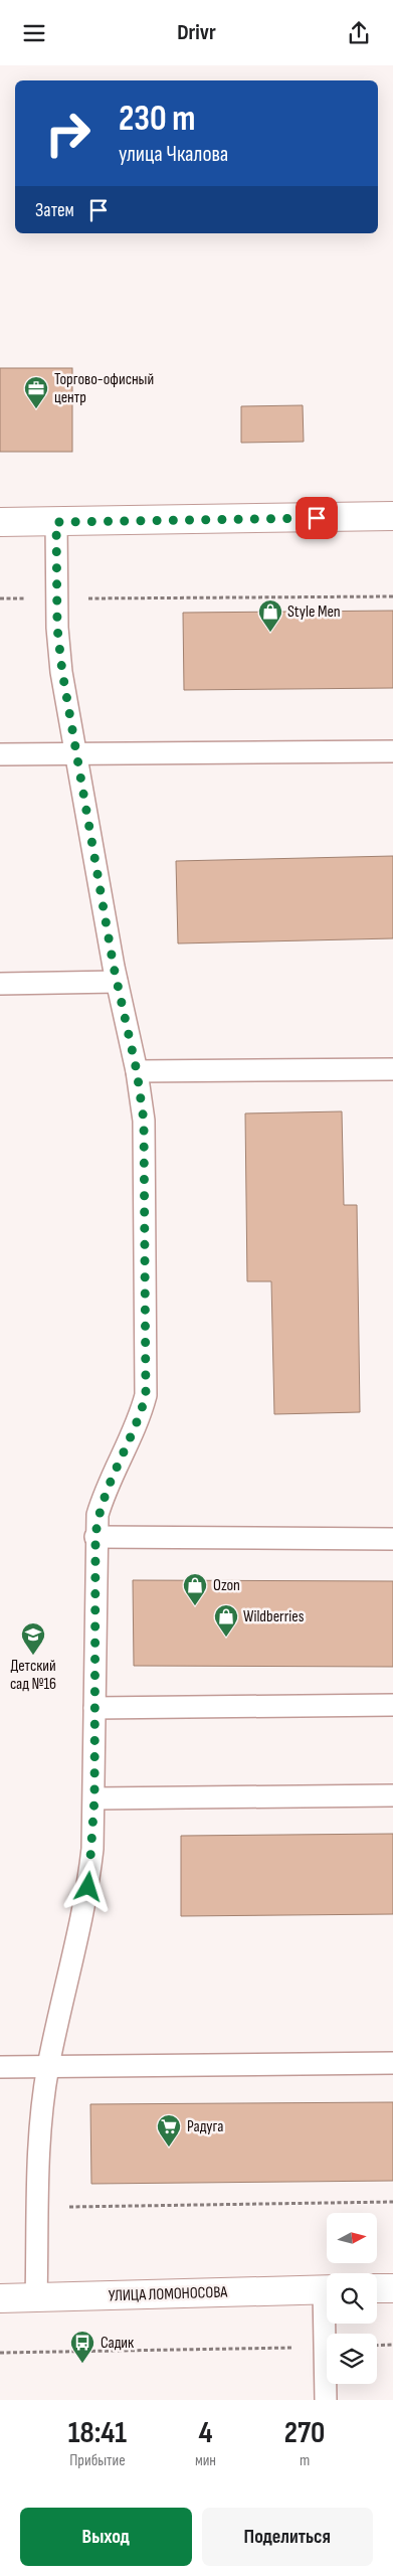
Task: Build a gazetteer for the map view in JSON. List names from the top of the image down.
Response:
{
  "streets": {
    "street": ["УЛИЦА ЛОМОНОСОВА"]
  },
  "places": {
    "office": ["Торгово-офисный центр"],
    "shop": ["Style Men", "Ozon", "Wildberries"],
    "school or university": ["Детский сад №16"],
    "supermarket": ["Радуга"],
    "bus stop": ["Садик"]
  },
  "north": "right",
  "page": {
    "header": "Drivr",
    "turn": ["230 m", "улица Чкалова"],
    "then": "Затем",
    "eta": [
      "18:41",
      "Прибытие",
      "4",
      "мин",
      "270",
      "m"
    ],
    "buttons": ["Выход", "Поделиться"]
  }
}
